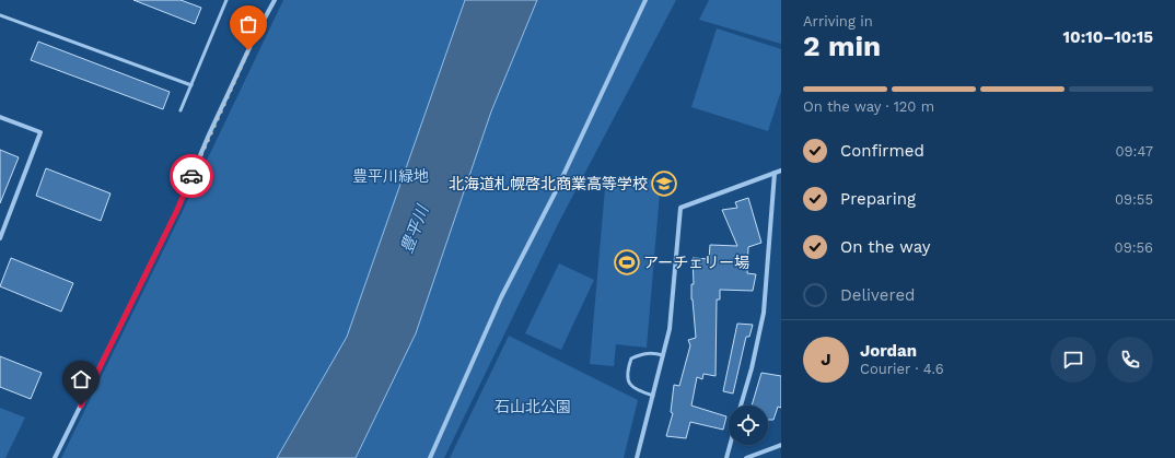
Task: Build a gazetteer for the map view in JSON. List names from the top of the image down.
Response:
{
  "water": ["豊平川"],
  "parks": ["豊平川緑地", "石山北公園"],
  "places": {
    "school or university": ["北海道札幌啓北商業高等学校"],
    "sports": ["アーチェリー場"]
  },
  "page": {
    "heading": ["2 min", "Arriving in", "10:10–10:15"],
    "panel": ["Jordan", "Courier · 4.6"],
    "bar": "On the way · 120 m",
    "list": [
      ["Confirmed", "09:47"],
      ["Preparing", "09:55"],
      ["On the way", "09:56"],
      "Delivered"
    ],
    "round": "J"
  }
}
